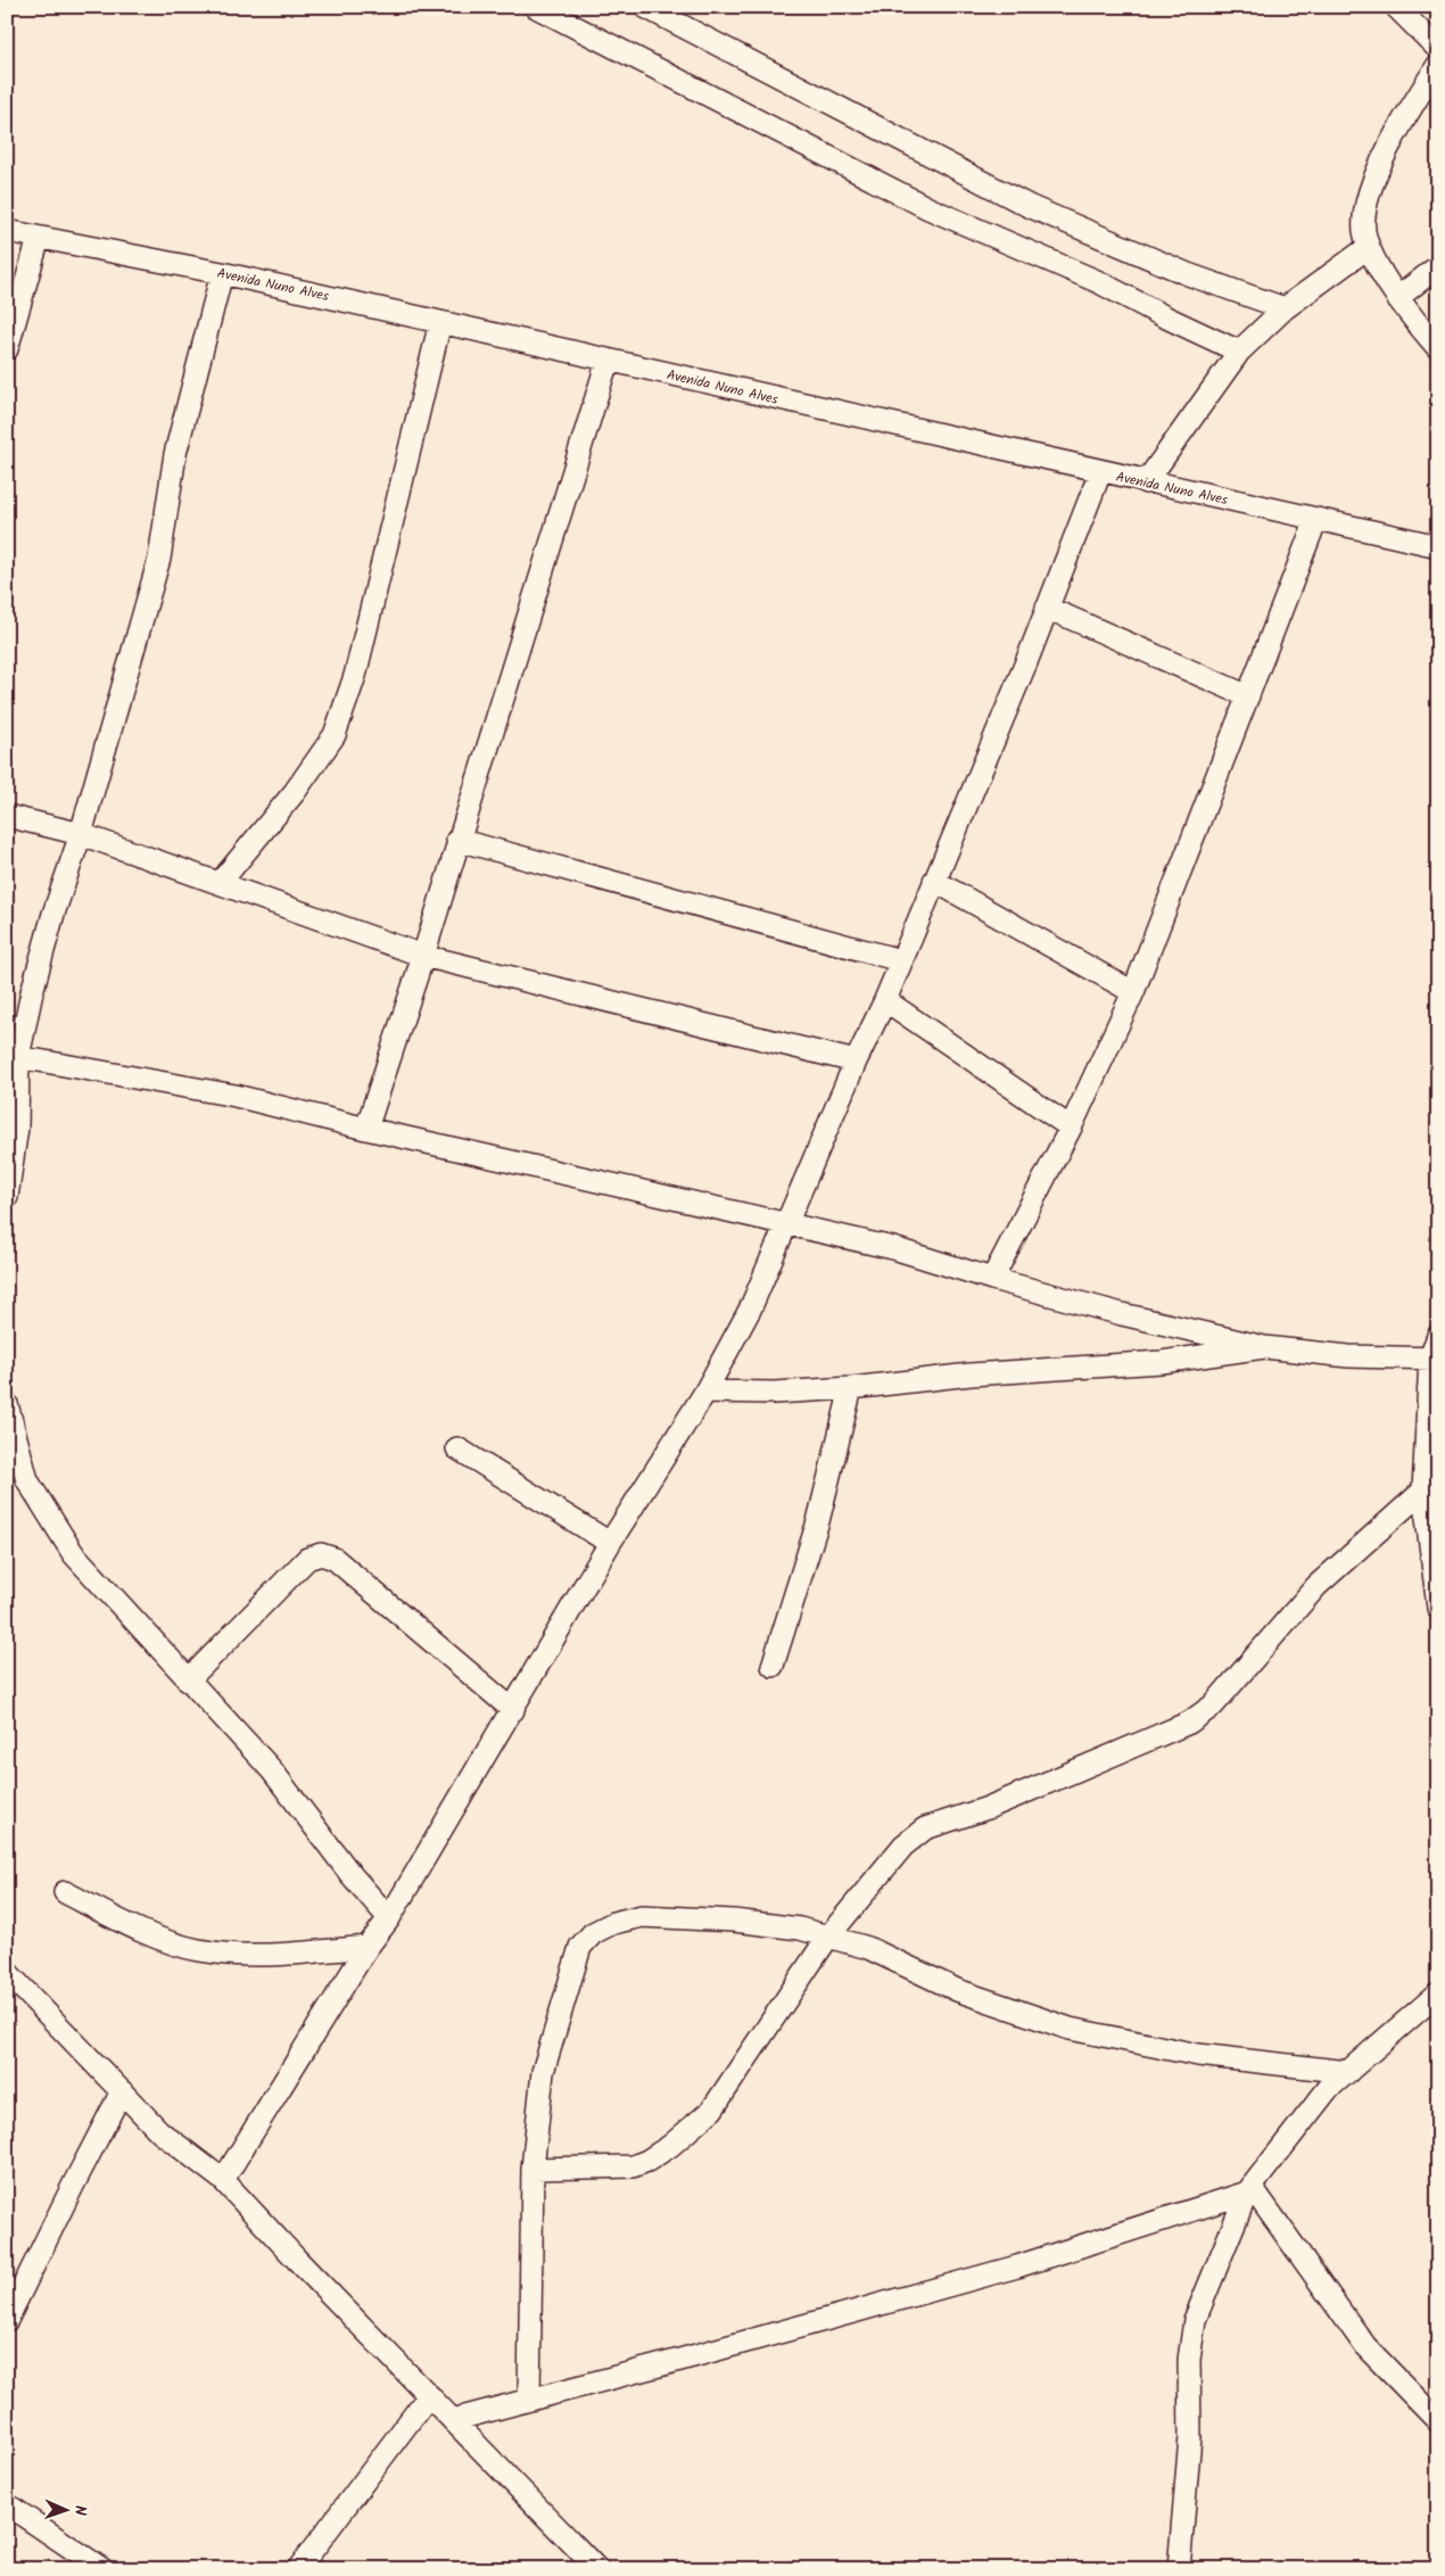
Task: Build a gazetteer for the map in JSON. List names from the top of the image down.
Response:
{
  "streets": {
    "street": ["Avenida Nuno Alves"]
  },
  "north": "right"
}
